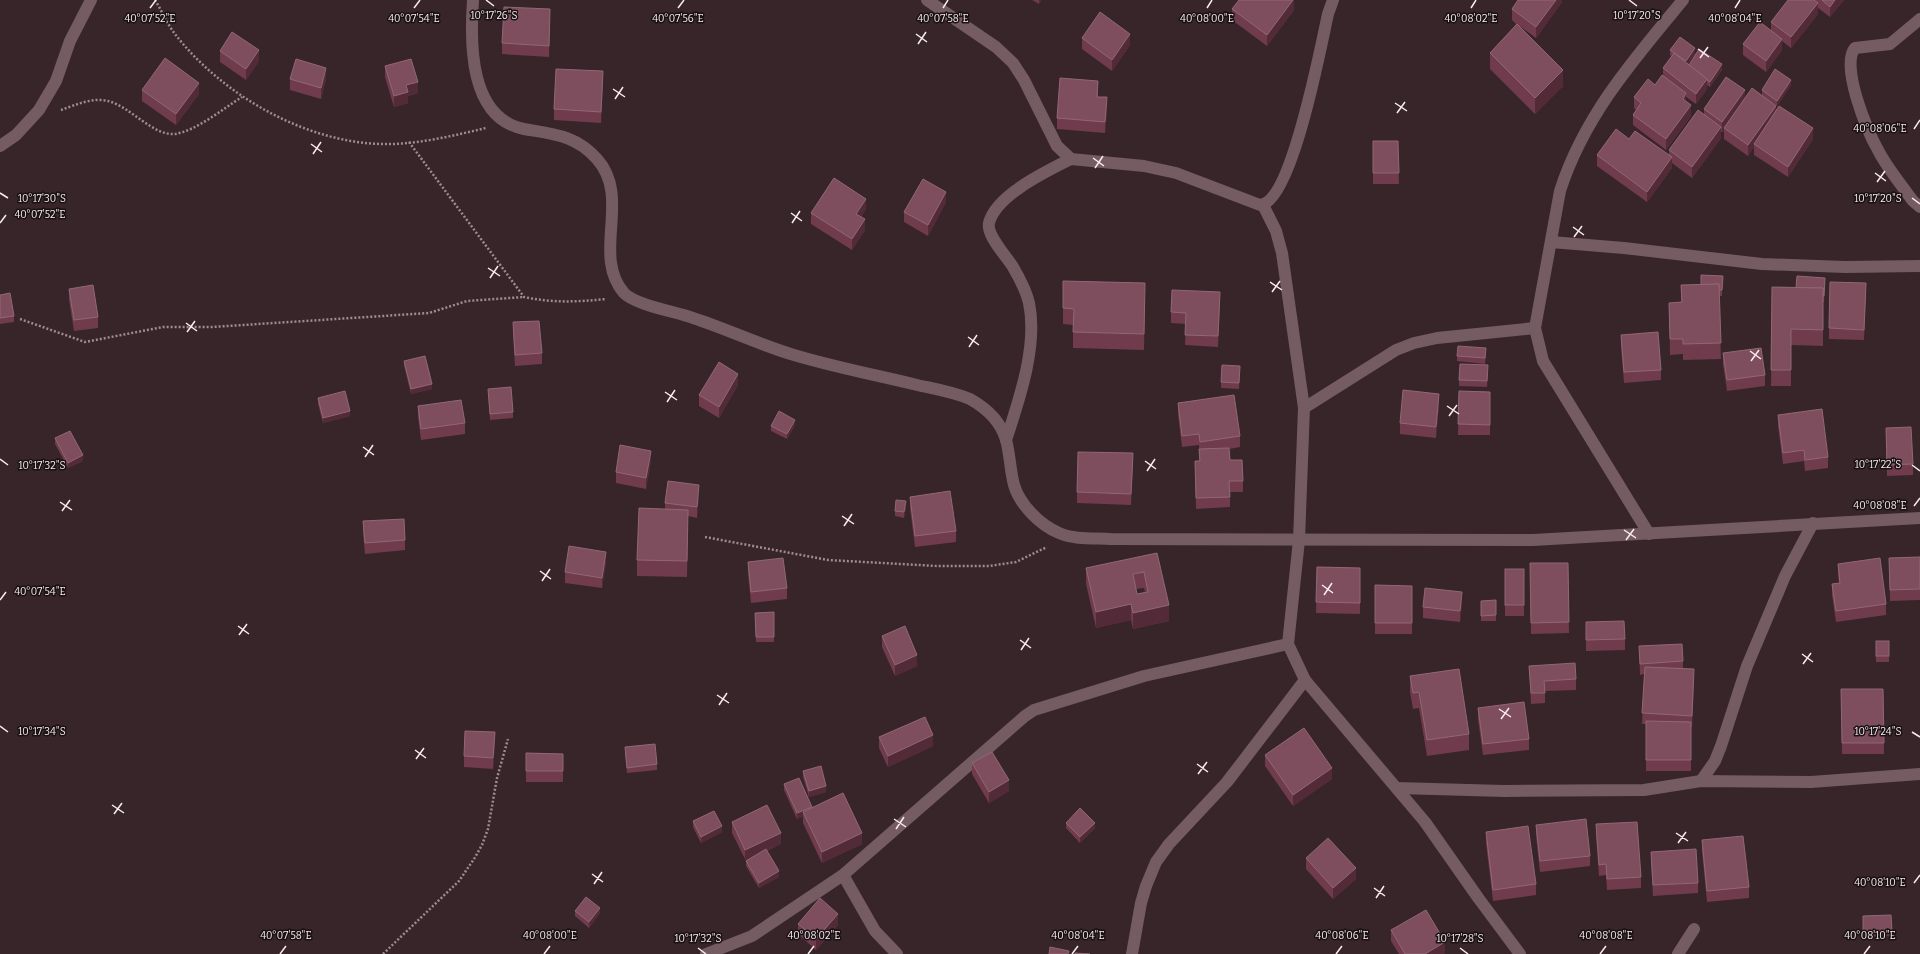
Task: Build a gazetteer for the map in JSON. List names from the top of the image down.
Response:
{
  "coordinates": [
    "10°17'20\"S",
    "10°17'26\"S",
    "40°07'52\"E",
    "40°07'54\"E",
    "40°07'56\"E",
    "40°07'58\"E",
    "40°08'00\"E",
    "40°08'02\"E",
    "40°08'04\"E",
    "40°08'06\"E",
    "10°17'30\"S",
    "10°17'22\"S",
    "10°17'32\"S",
    "40°08'08\"E",
    "10°17'24\"S",
    "10°17'34\"S",
    "40°08'10\"E",
    "10°17'28\"S"
  ]
}
